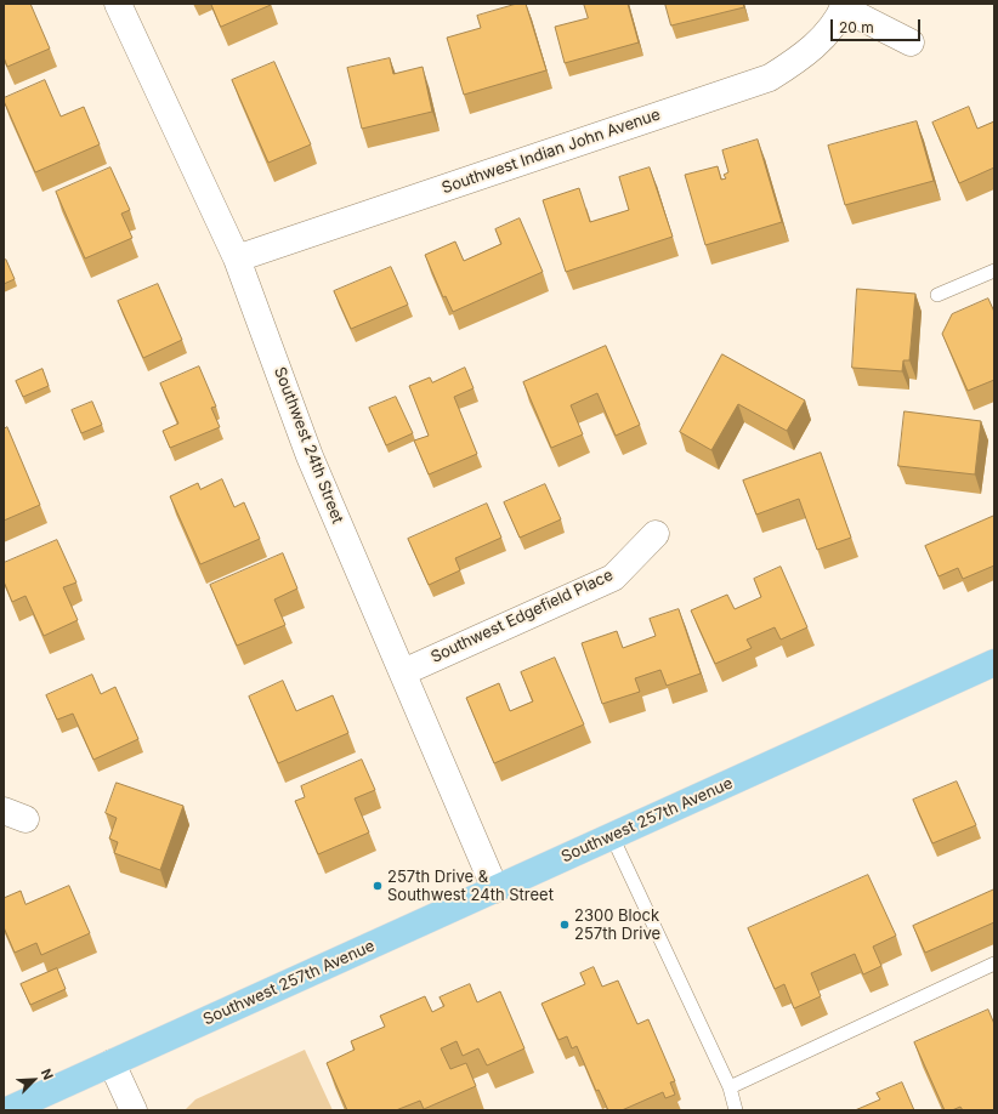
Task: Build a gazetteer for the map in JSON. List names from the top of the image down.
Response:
{
  "streets": {
    "main road": ["Southwest 257th Avenue"],
    "street": ["Southwest Indian John Avenue", "Southwest 24th Street", "Southwest Edgefield Place"]
  },
  "crossings": [
    ["Southwest Indian John Avenue", "Southwest 24th Street"],
    ["Southwest 24th Street", "Southwest Edgefield Place"],
    ["Southwest 24th Street", "Southwest 257th Avenue"]
  ],
  "places": ["257th Drive & Southwest 24th Street", "2300 Block 257th Drive"],
  "scale_bar": "20 m",
  "north": "top right"
}
